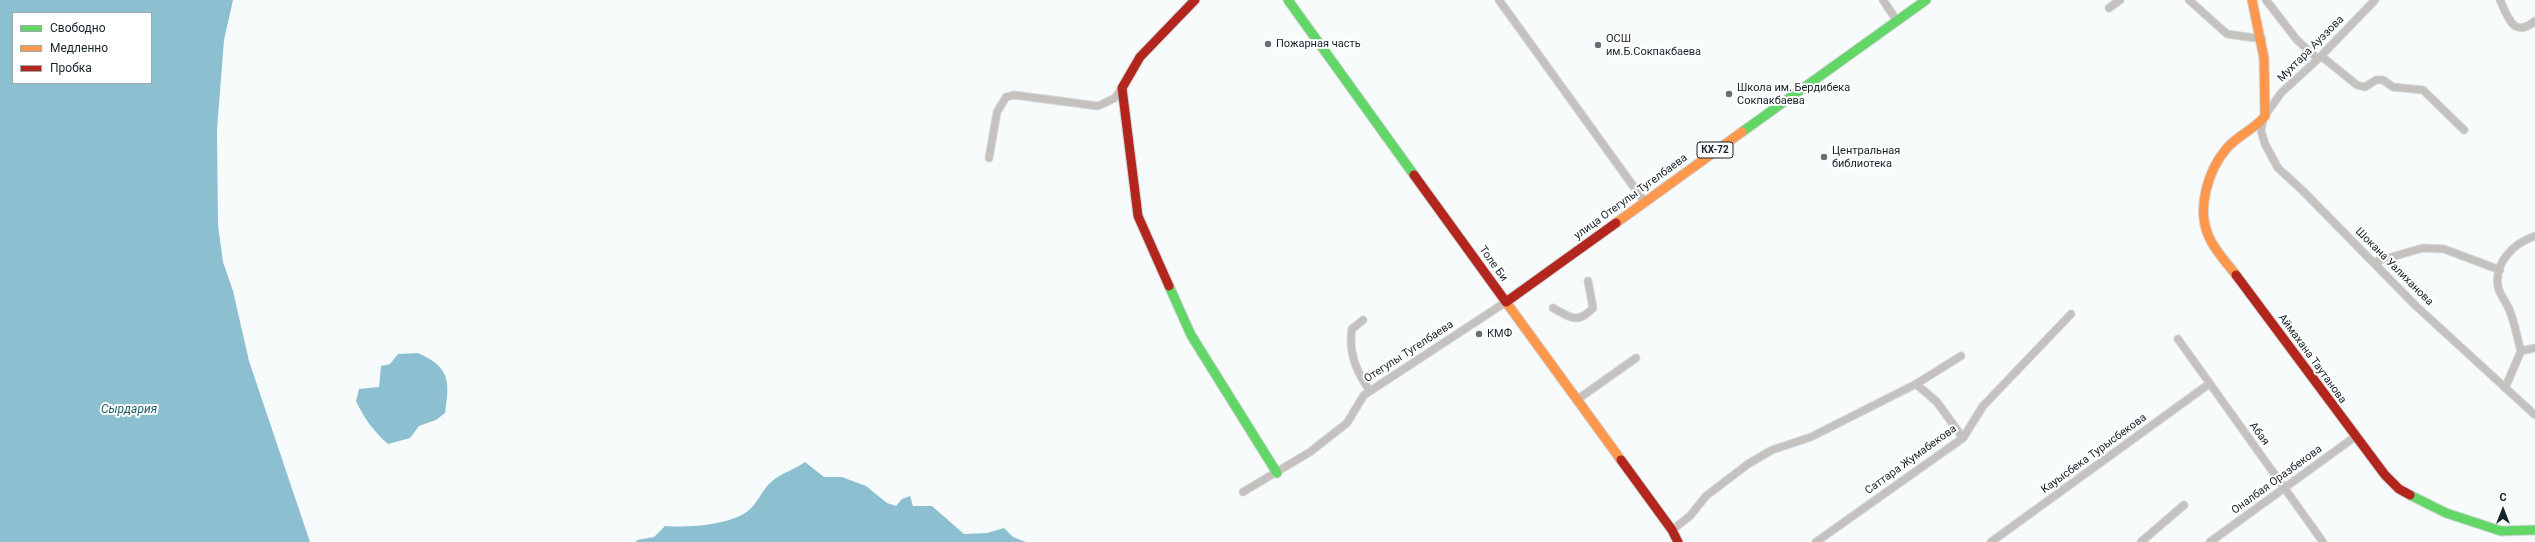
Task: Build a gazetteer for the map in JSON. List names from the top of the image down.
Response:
{
  "streets": {
    "street": [
      "Мухтара Ауэзова",
      "КХ-72",
      "улица Отегулы Тугелбаева",
      "Толе Би",
      "Шокана Уалиханова",
      "Отегулы Тугелбаева",
      "Аймахана Таутанова",
      "Абая",
      "Кауысбека Турысбекова",
      "Саттара Жумабекова",
      "Оналбая Оразбекова"
    ]
  },
  "crossings": [
    ["Мухтара Ауэзова", "Шокана Уалиханова"],
    ["Мухтара Ауэзова", "Аймахана Таутанова"],
    ["улица Отегулы Тугелбаева", "Толе Би"],
    ["улица Отегулы Тугелбаева", "Отегулы Тугелбаева"],
    ["Толе Би", "Отегулы Тугелбаева"],
    ["Шокана Уалиханова", "Аймахана Таутанова"],
    ["Аймахана Таутанова", "Оналбая Оразбекова"],
    ["Абая", "Кауысбека Турысбекова"],
    ["Абая", "Оналбая Оразбекова"]
  ],
  "water": ["Сырдария"],
  "places": [
    "Пожарная часть",
    "ОСШ им.Б.Сокпакбаева",
    "Школа им. Бердибека Сокпакбаева",
    "Центральная библиотека",
    "КМФ"
  ],
  "legend": ["Свободно", "Медленно", "Пробка"],
  "north": "top"
}
